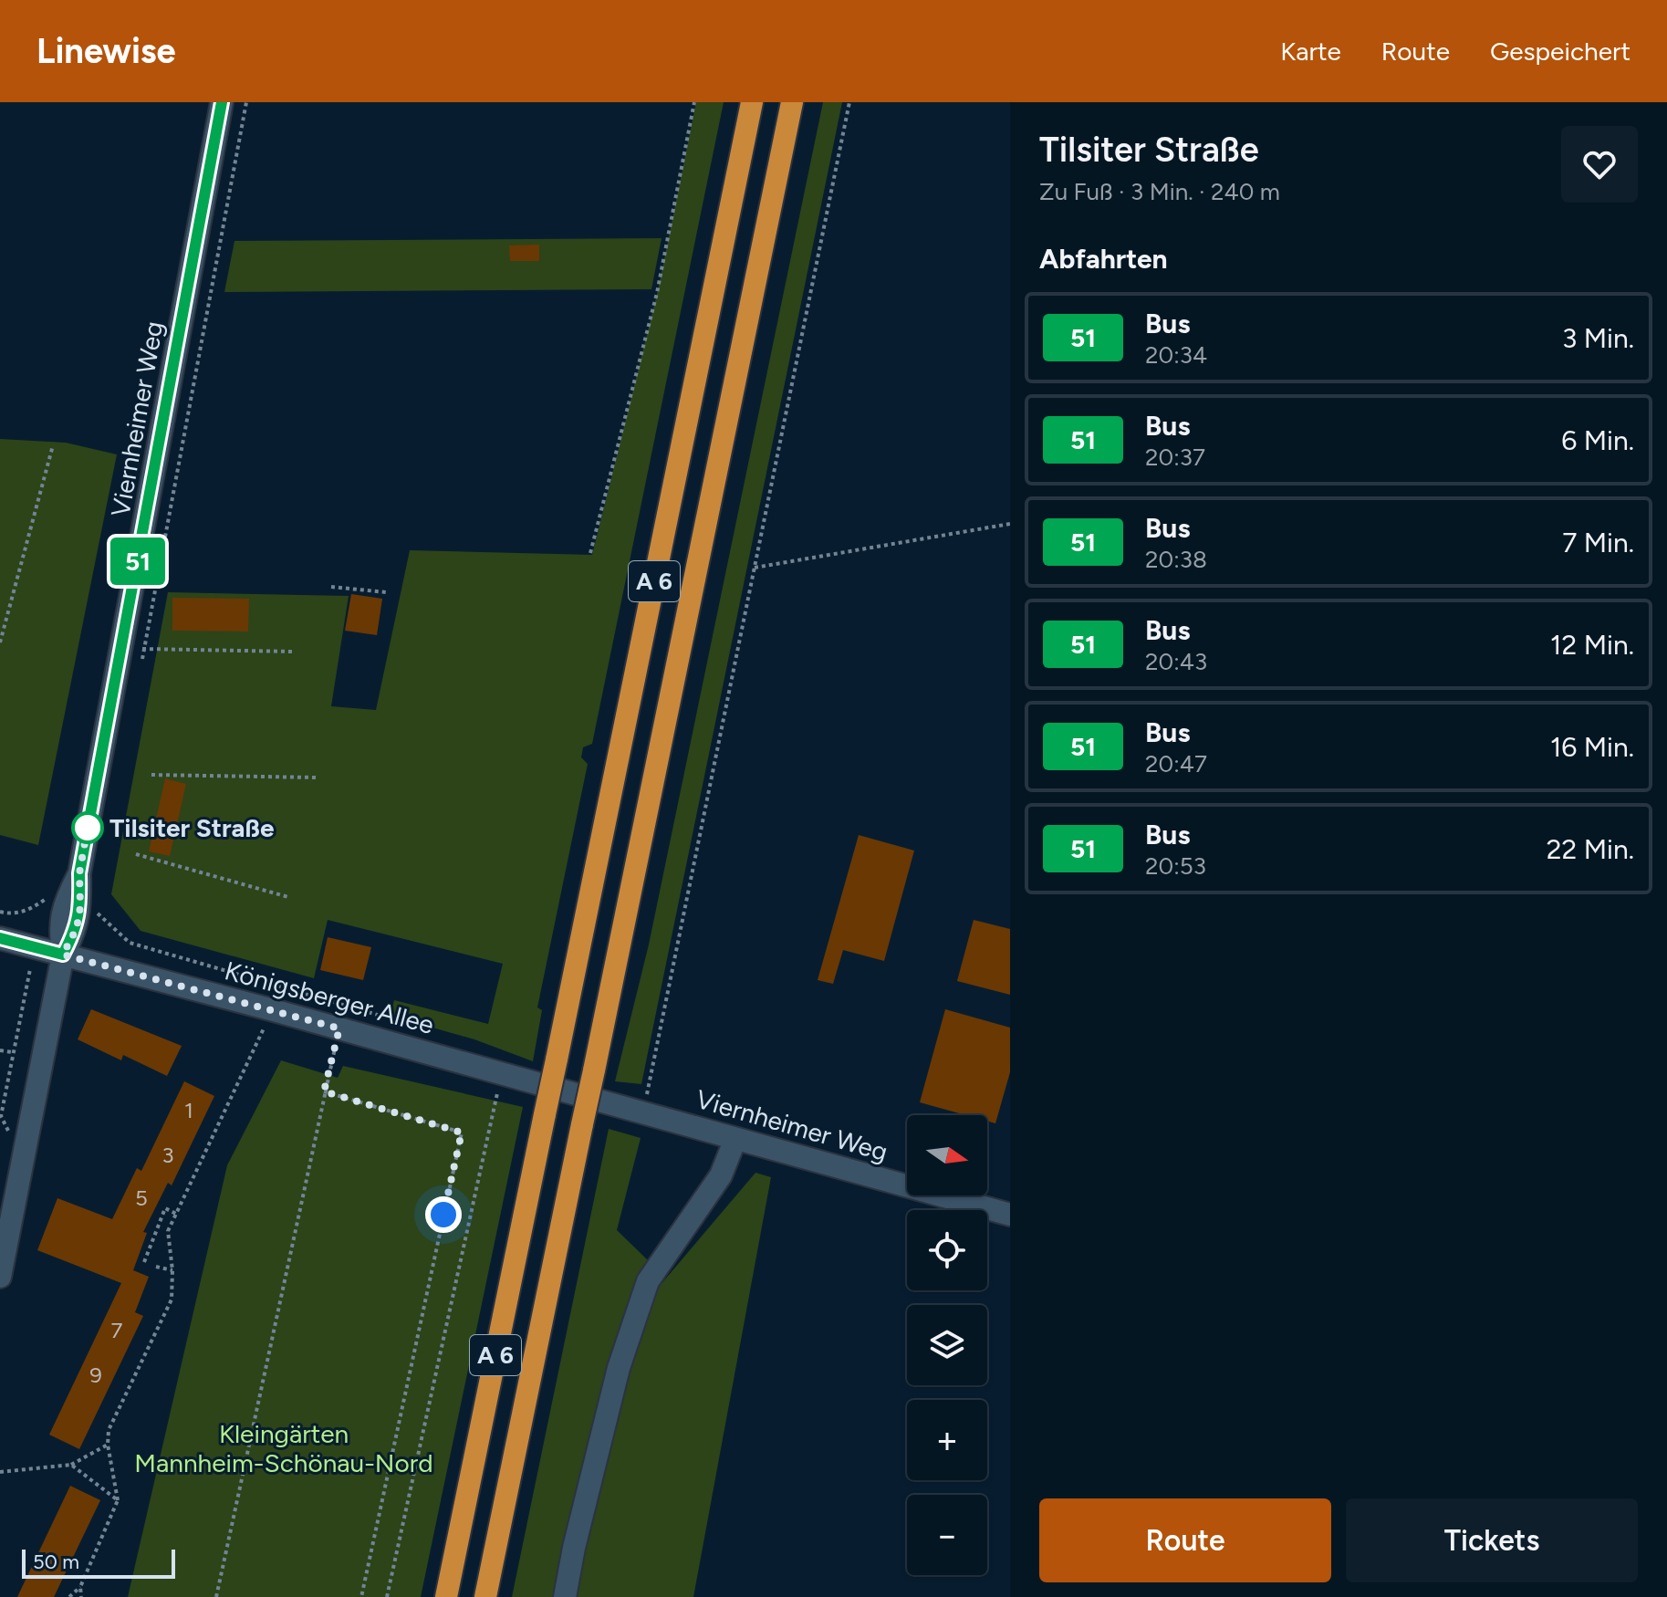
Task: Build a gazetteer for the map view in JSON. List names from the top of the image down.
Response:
{
  "streets": {
    "highway": ["A 6"],
    "street": ["Viernheimer Weg", "Königsberger Allee"]
  },
  "crossings": [
    ["Viernheimer Weg", "Königsberger Allee"]
  ],
  "parks": ["Kleingärten Mannheim-Schönau-Nord"],
  "places": ["Tilsiter Straße"],
  "lines": ["bus line 51"],
  "house_numbers": [
    "1",
    "3",
    "5",
    "7",
    "9"
  ],
  "scale_bar": "50 m",
  "north": "right",
  "page": {
    "header": "Linewise",
    "nav": ["Karte", "Route", "Gespeichert"],
    "on_map": "51",
    "heading": [
      ["Tilsiter Straße", "Zu Fuß · 3 Min. · 240 m"],
      "Abfahrten"
    ],
    "list": [
      {
        "mark": "51",
        "name": "Bus",
        "note": "20:34",
        "value": "3 Min."
      },
      {
        "mark": "51",
        "name": "Bus",
        "note": "20:37",
        "value": "6 Min."
      },
      {
        "mark": "51",
        "name": "Bus",
        "note": "20:38",
        "value": "7 Min."
      },
      {
        "mark": "51",
        "name": "Bus",
        "note": "20:43",
        "value": "12 Min."
      },
      {
        "mark": "51",
        "name": "Bus",
        "note": "20:47",
        "value": "16 Min."
      },
      {
        "mark": "51",
        "name": "Bus",
        "note": "20:53",
        "value": "22 Min."
      }
    ],
    "map_buttons": ["+", "−"],
    "buttons": ["Route", "Tickets"],
    "scale": "50 m"
  }
}
